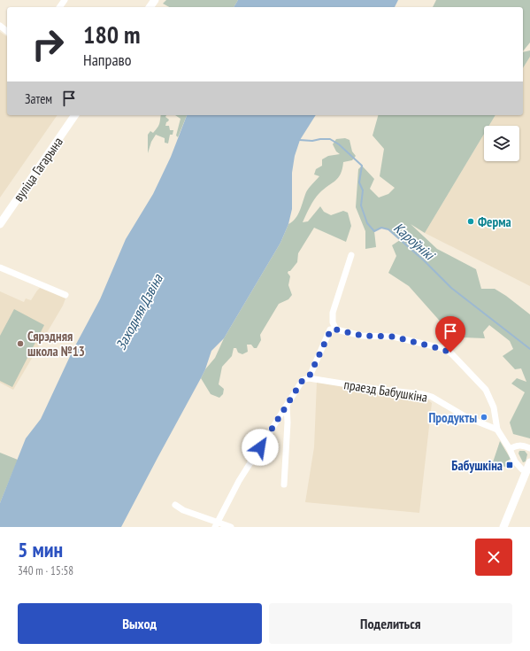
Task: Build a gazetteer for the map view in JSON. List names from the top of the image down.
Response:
{
  "streets": {
    "main road": ["вуліца Гагарына"],
    "street": ["праезд Бабушкіна"]
  },
  "water": ["Кароўнікі", "Заходняя Дзвіна"],
  "places": {
    "other": ["Ферма", "Сярэдняя школа №13", "Продукты"],
    "transit": ["Бабушкіна"]
  },
  "page": {
    "turn": ["180 m", "Направо"],
    "then": "Затем",
    "heading": ["5 мин", "340 m · 15:58"],
    "buttons": ["Выход", "Поделиться"]
  }
}
